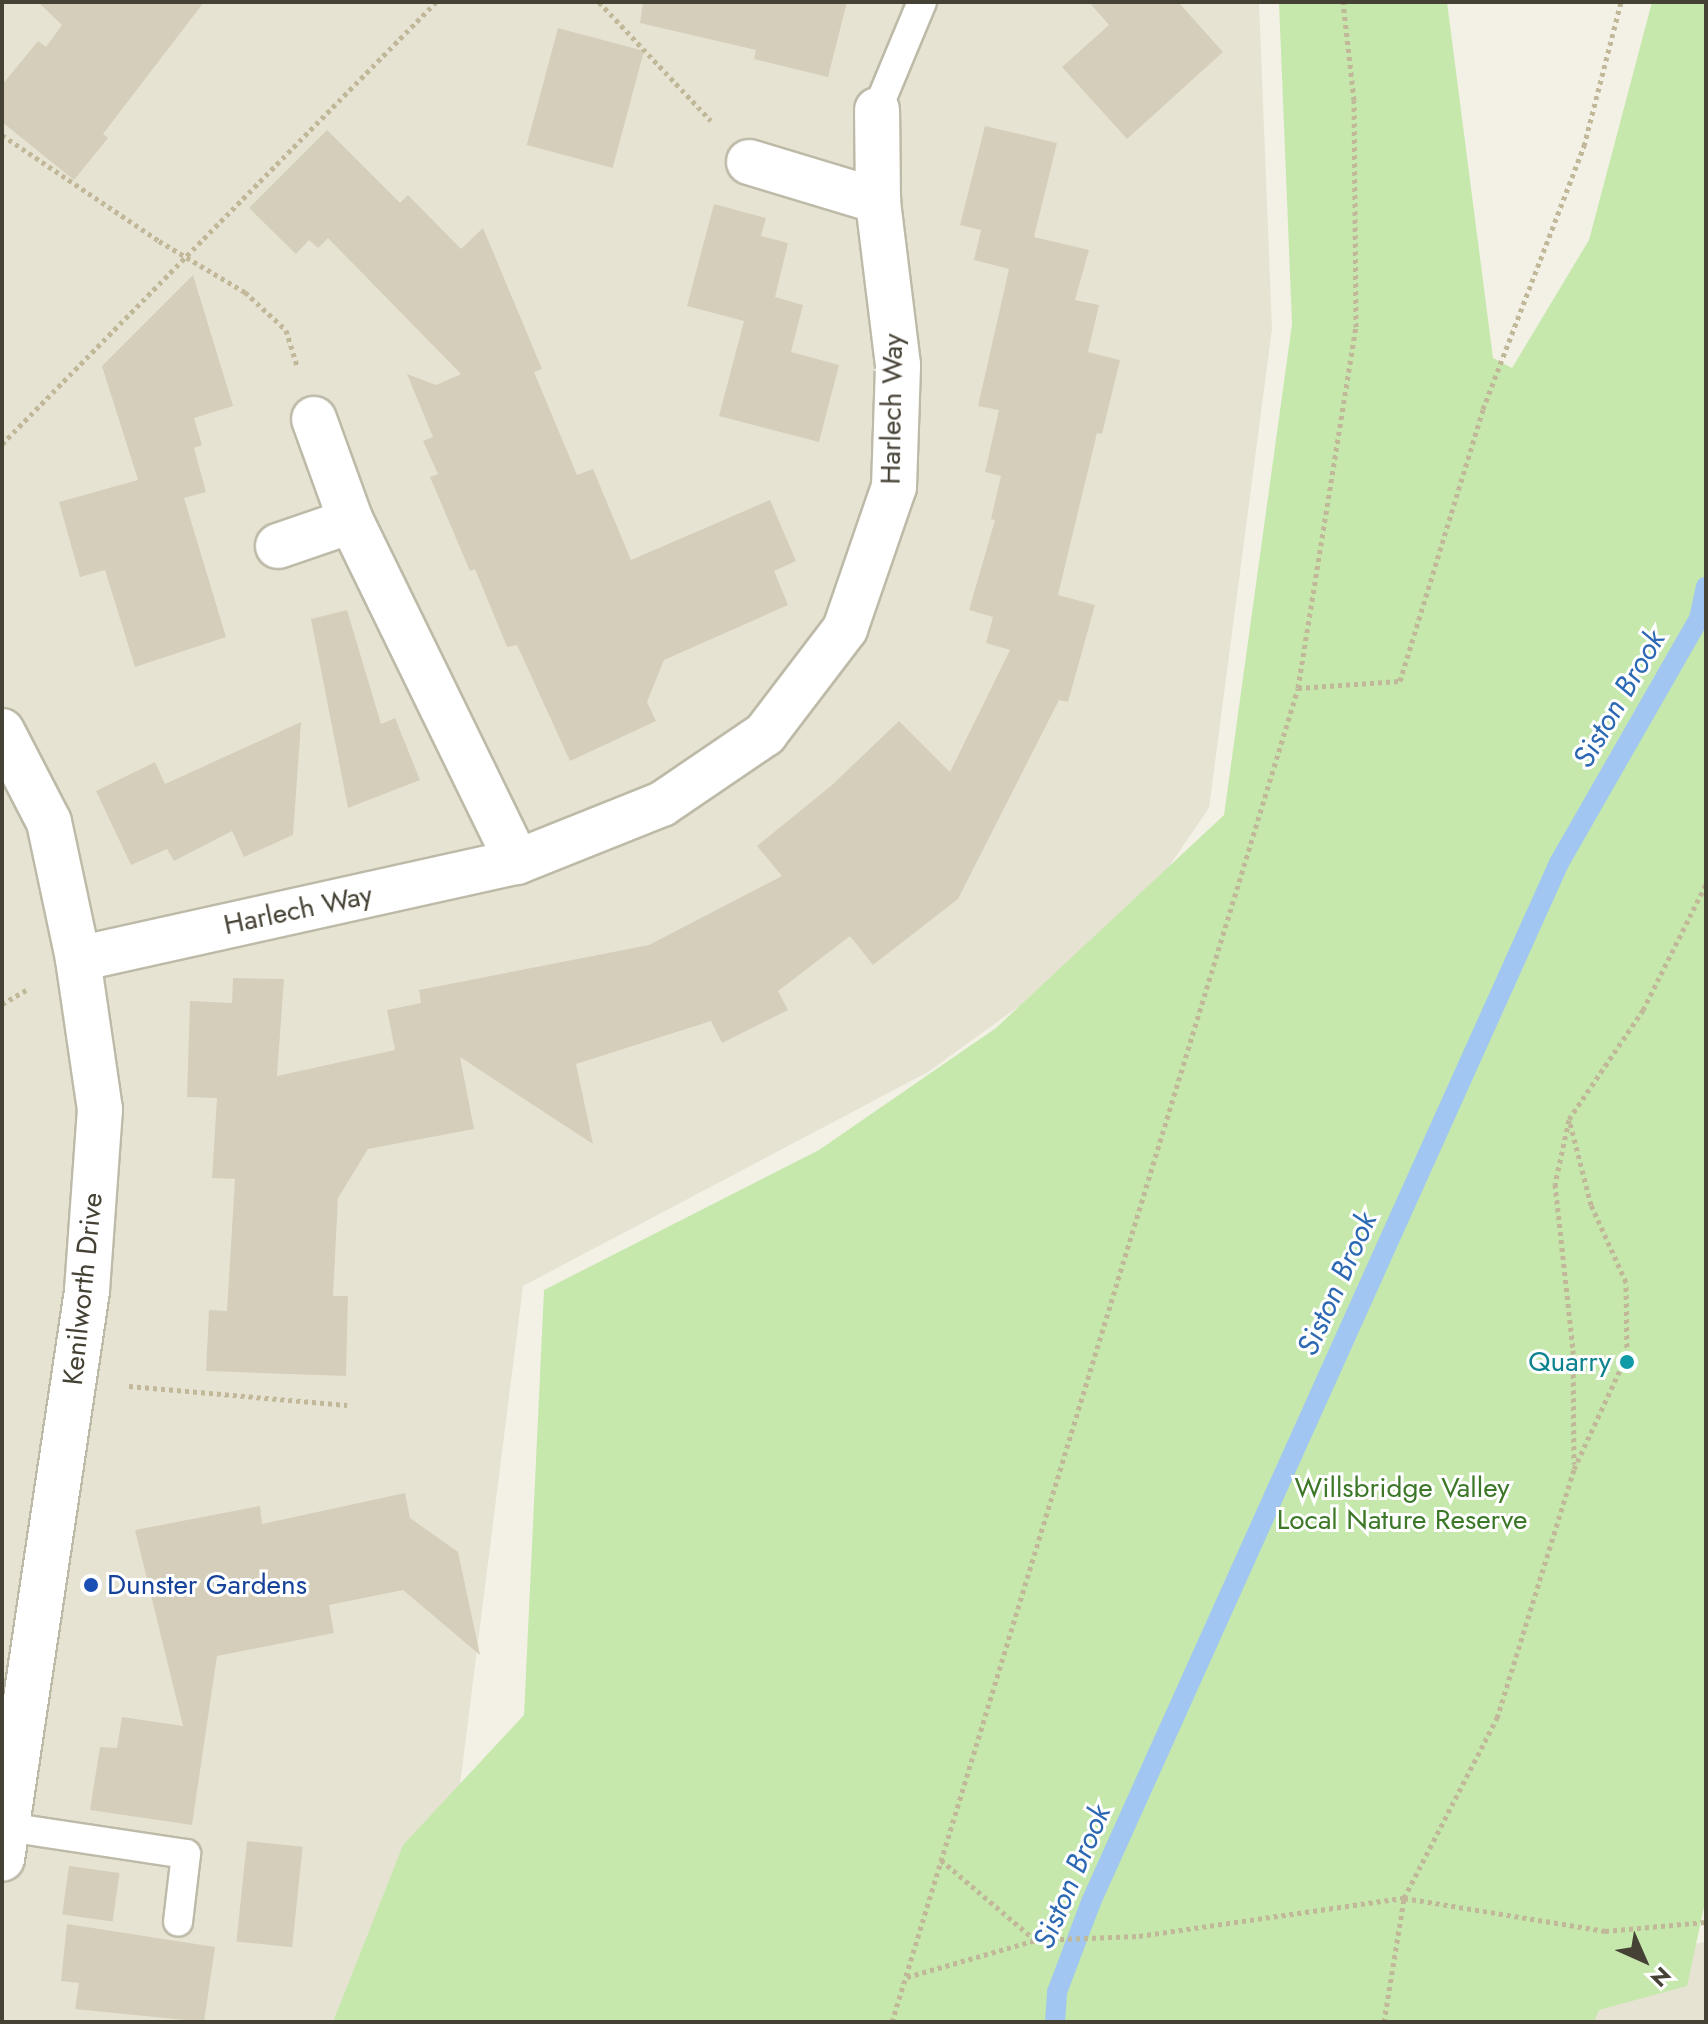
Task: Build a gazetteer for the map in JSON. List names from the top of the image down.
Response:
{
  "streets": {
    "street": ["Harlech Way", "Kenilworth Drive"]
  },
  "crossings": [
    ["Harlech Way", "Kenilworth Drive"]
  ],
  "water": ["Siston Brook"],
  "parks": ["Willsbridge Valley Local Nature Reserve"],
  "places": ["Quarry", "Dunster Gardens"],
  "north": "bottom right"
}
